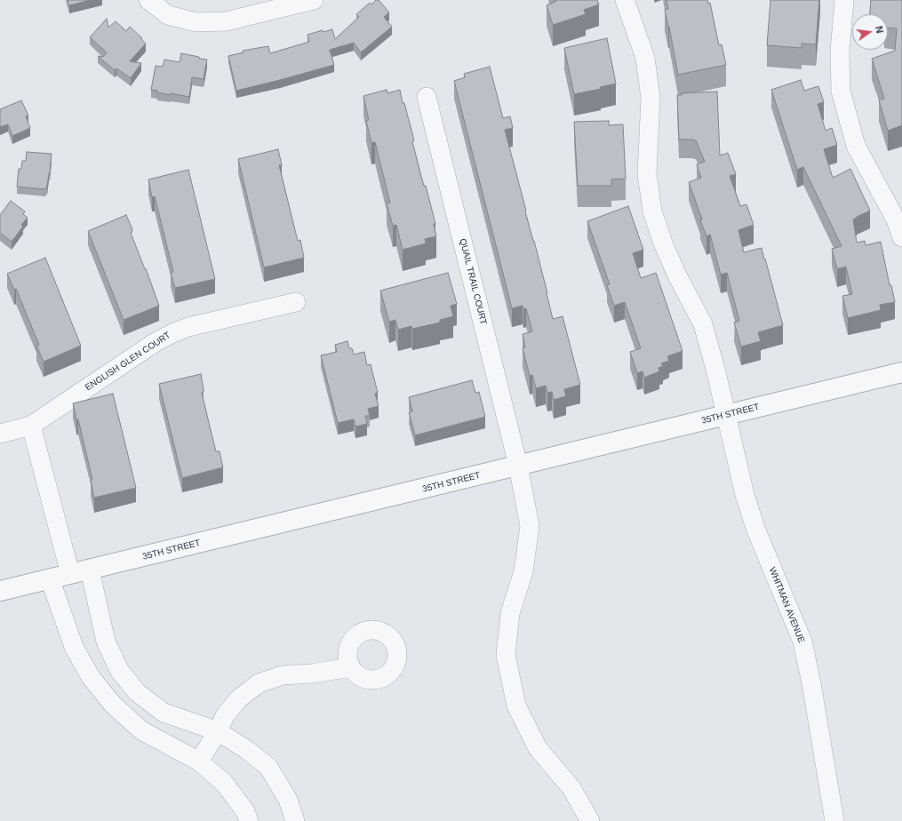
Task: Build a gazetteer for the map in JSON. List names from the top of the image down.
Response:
{
  "streets": {
    "street": [
      "QUAIL TRAIL COURT",
      "ENGLISH GLEN COURT",
      "35TH STREET",
      "WHITMAN AVENUE"
    ]
  },
  "crossings": [
    ["QUAIL TRAIL COURT", "35TH STREET"],
    ["35TH STREET", "WHITMAN AVENUE"]
  ],
  "north": "right"
}
